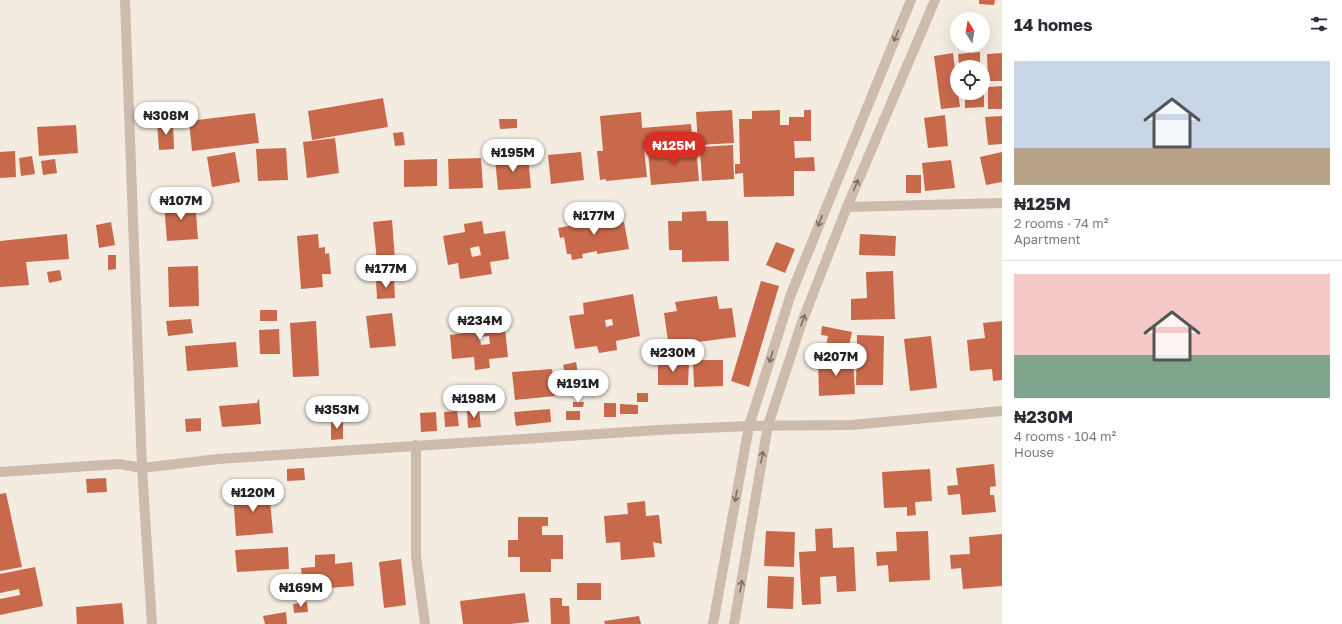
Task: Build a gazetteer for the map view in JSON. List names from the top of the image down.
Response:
{
  "north": "top",
  "page": {
    "heading": "14 homes",
    "list": [
      {
        "name": "₦125M",
        "note": "2 rooms · 74 m² · Apartment"
      },
      {
        "name": "₦230M",
        "note": "4 rooms · 104 m² · House"
      }
    ],
    "price": [
      "₦308M",
      "₦125M",
      "₦195M",
      "₦107M",
      "₦177M",
      "₦177M",
      "₦234M",
      "₦230M",
      "₦207M",
      "₦191M",
      "₦198M",
      "₦353M",
      "₦120M",
      "₦169M"
    ]
  }
}
